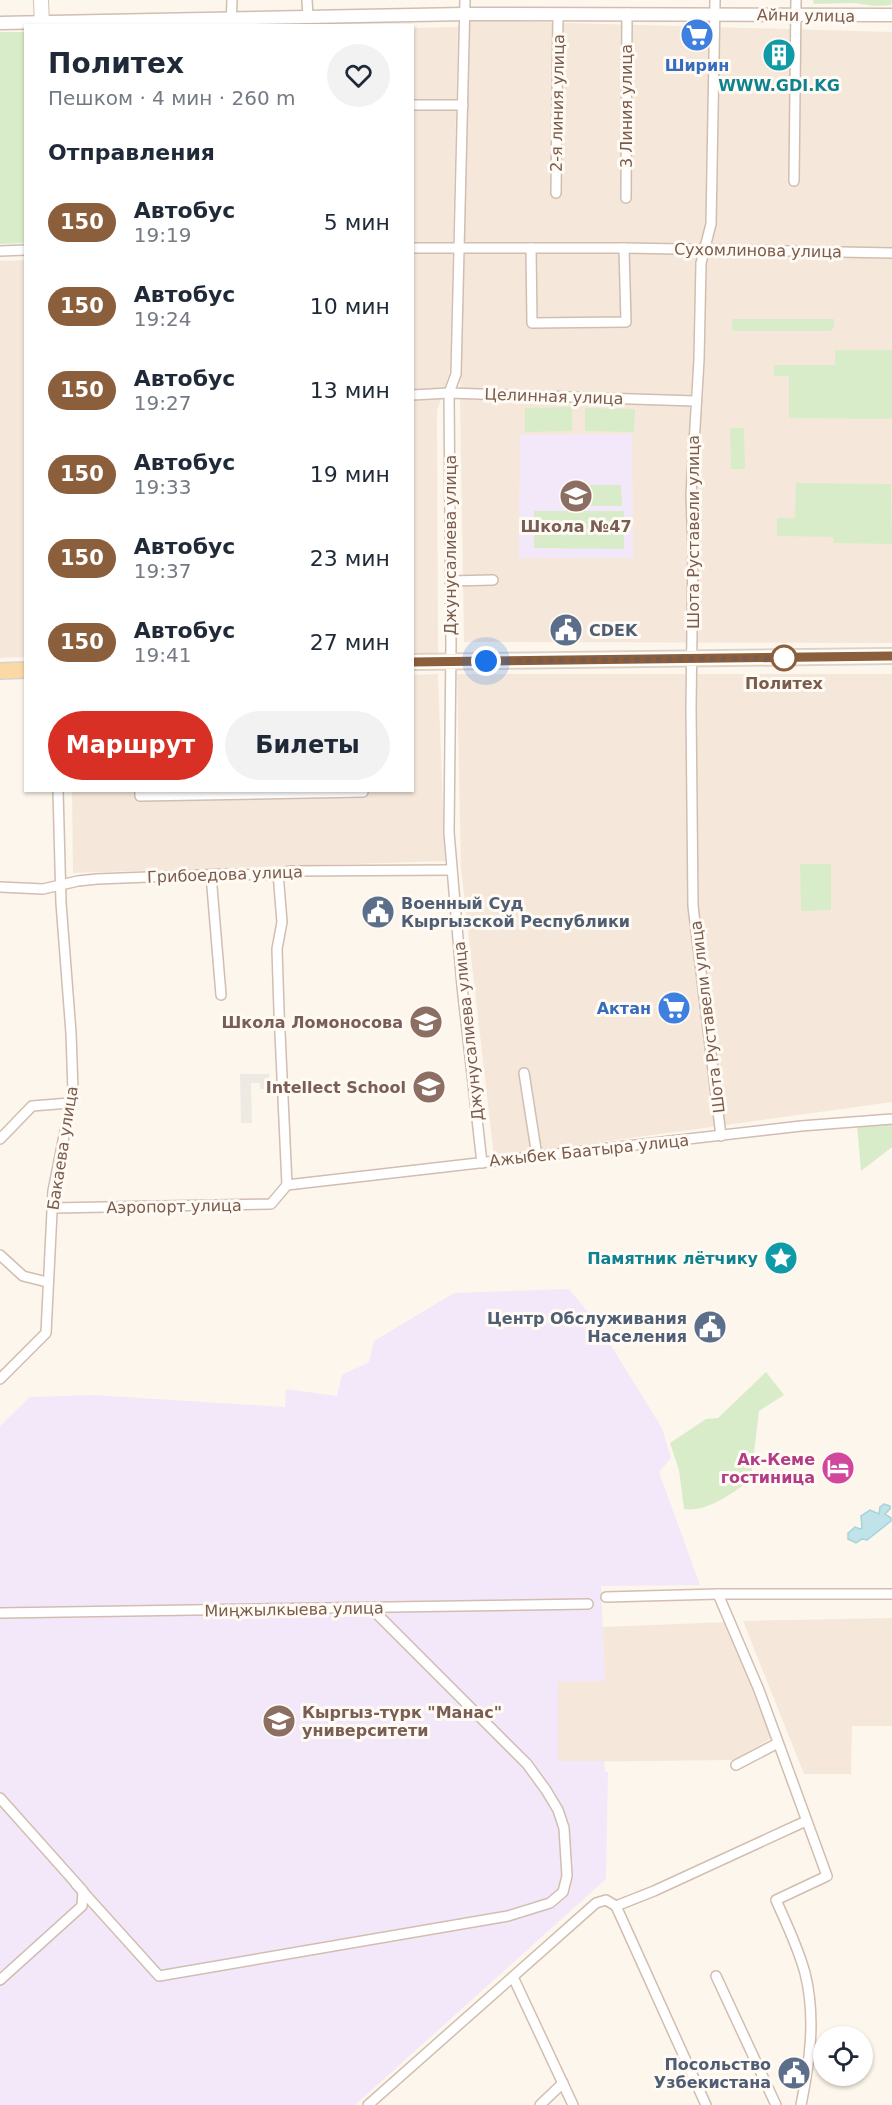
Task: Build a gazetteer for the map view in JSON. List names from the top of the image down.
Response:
{
  "streets": {
    "street": [
      "Айни улица",
      "2-я линия улица",
      "3 Линия улица",
      "Сухомлинова улица",
      "Целинная улица",
      "Шота Руставели улица",
      "Джунусалиева улица",
      "Грибоедова улица",
      "Бакаева улица",
      "Ажыбек Баатыра улица",
      "Аэропорт улица",
      "Миңжылкыева улица"
    ]
  },
  "crossings": [
    ["Айни улица", "2-я линия улица"],
    ["Айни улица", "3 Линия улица"],
    ["Айни улица", "Шота Руставели улица"],
    ["Айни улица", "Джунусалиева улица"],
    ["Сухомлинова улица", "Шота Руставели улица"],
    ["Сухомлинова улица", "Джунусалиева улица"],
    ["Целинная улица", "Шота Руставели улица"],
    ["Целинная улица", "Джунусалиева улица"],
    ["Шота Руставели улица", "Ажыбек Баатыра улица"],
    ["Джунусалиева улица", "Грибоедова улица"],
    ["Джунусалиева улица", "Ажыбек Баатыра улица"],
    ["Грибоедова улица", "Бакаева улица"],
    ["Бакаева улица", "Аэропорт улица"],
    ["Ажыбек Баатыра улица", "Аэропорт улица"]
  ],
  "places": {
    "supermarket": ["Ширин", "Актан"],
    "building": ["WWW.GDI.KG"],
    "school or university": [
      "Школа №47",
      "Школа Ломоносова",
      "Intellect School",
      "Кыргыз-түрк \"Манас\" университети"
    ],
    "public building": [
      "CDEK",
      "Военный Суд Кыргызской Республики",
      "Центр Обслуживания Населения",
      "Посольство Узбекистана"
    ],
    "other": ["Политех"],
    "place": ["Памятник лётчику"],
    "hotel": ["Ак-Кеме гостиница"]
  },
  "lines": ["bus line 150"],
  "page": {
    "heading": [
      ["Политех", "Пешком · 4 мин · 260 m"],
      "Отправления"
    ],
    "list": [
      {
        "mark": "150",
        "name": "Автобус",
        "note": "19:19",
        "value": "5 мин"
      },
      {
        "mark": "150",
        "name": "Автобус",
        "note": "19:24",
        "value": "10 мин"
      },
      {
        "mark": "150",
        "name": "Автобус",
        "note": "19:27",
        "value": "13 мин"
      },
      {
        "mark": "150",
        "name": "Автобус",
        "note": "19:33",
        "value": "19 мин"
      },
      {
        "mark": "150",
        "name": "Автобус",
        "note": "19:37",
        "value": "23 мин"
      },
      {
        "mark": "150",
        "name": "Автобус",
        "note": "19:41",
        "value": "27 мин"
      }
    ],
    "buttons": ["Маршрут", "Билеты"]
  }
}
